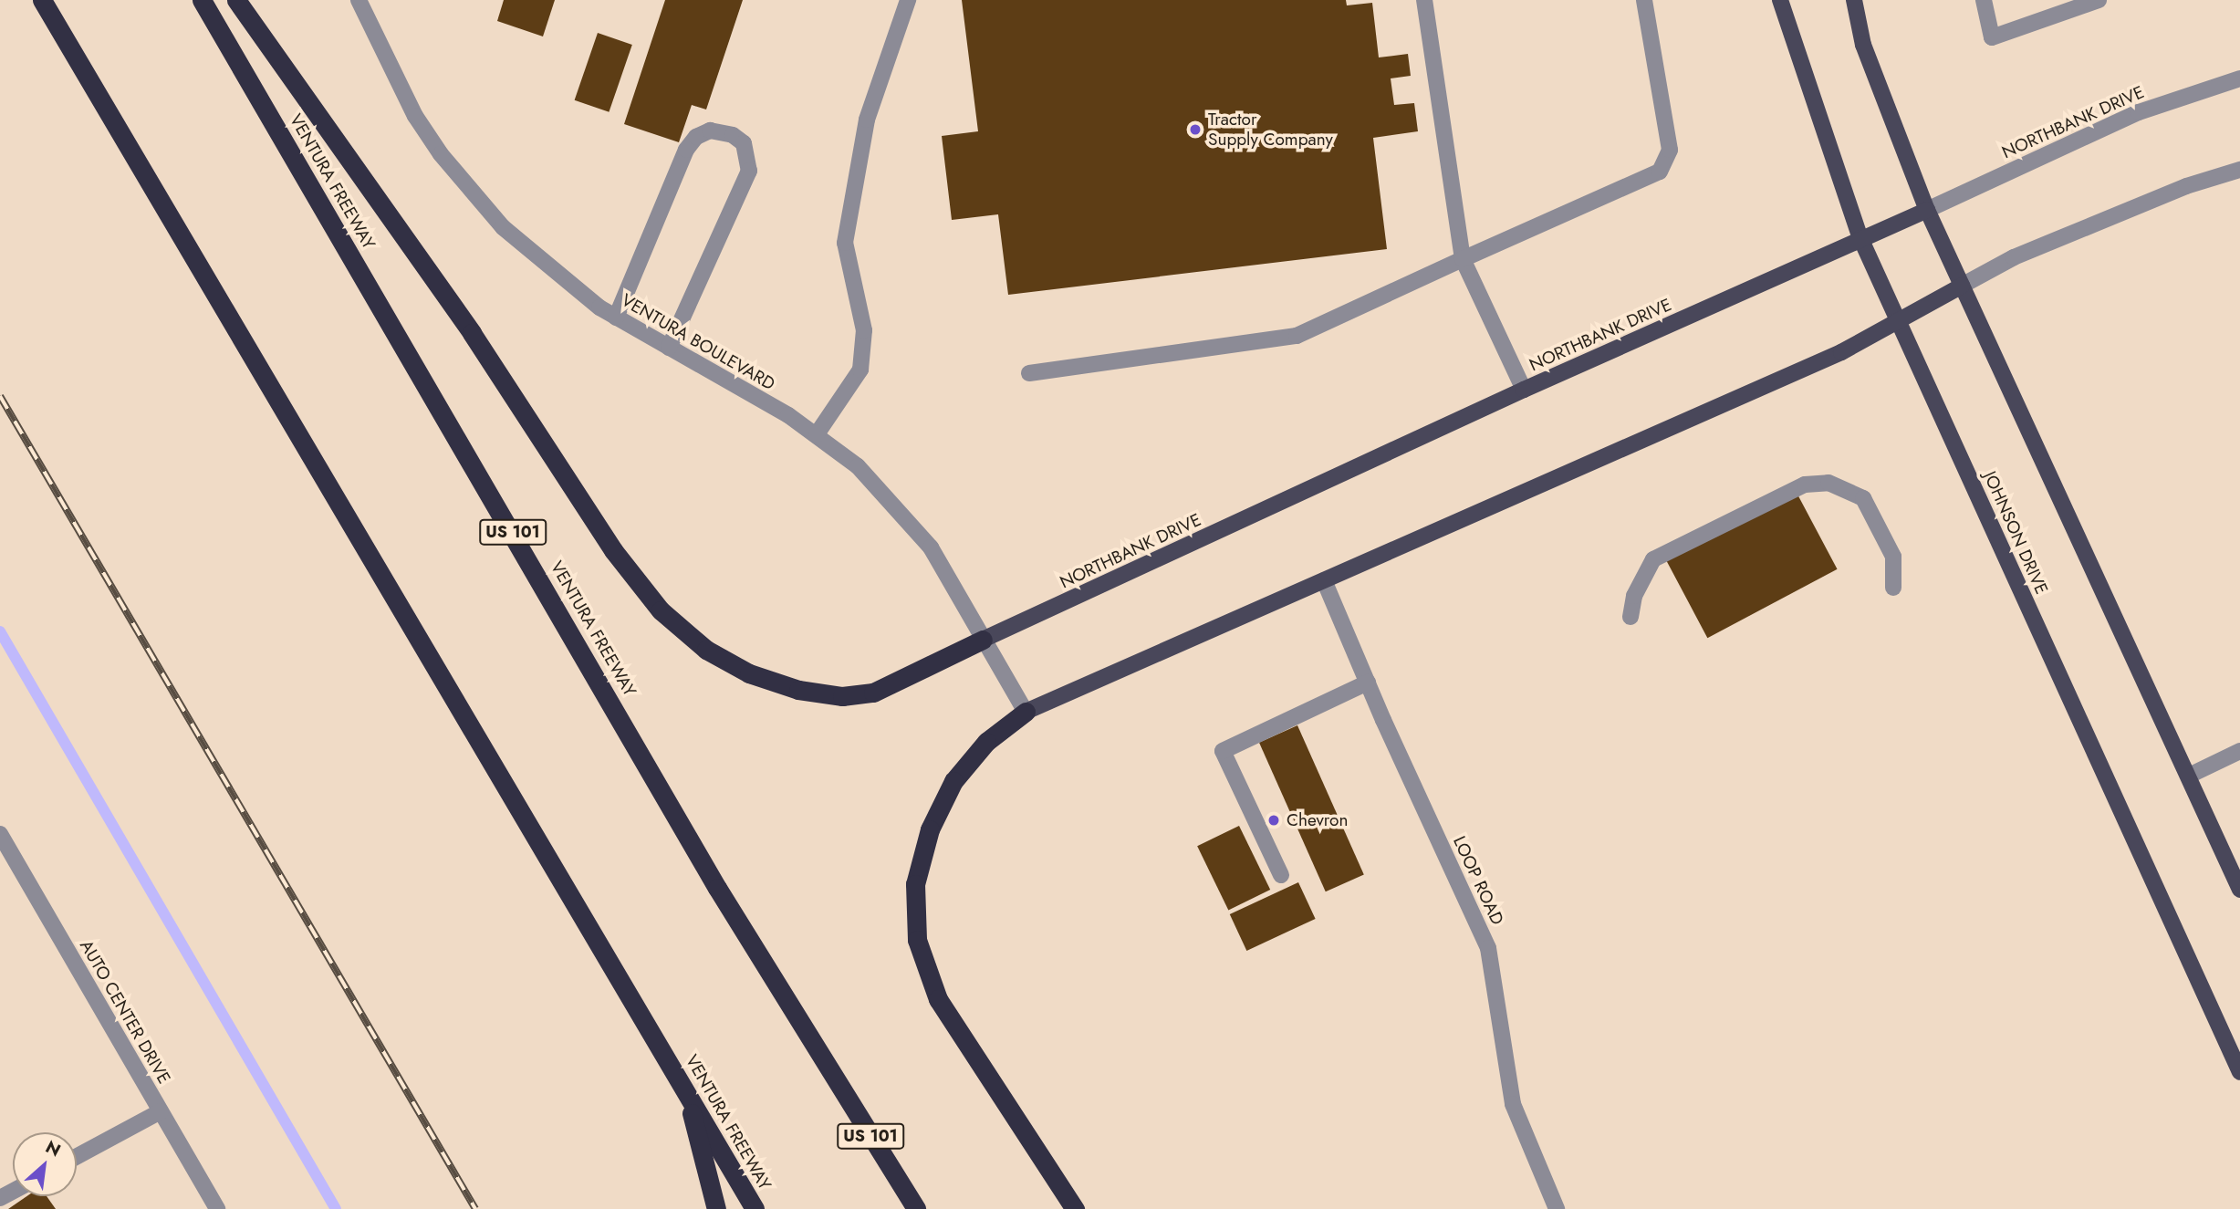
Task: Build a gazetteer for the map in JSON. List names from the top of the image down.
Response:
{
  "streets": {
    "highway": ["VENTURA FREEWAY", "US 101"],
    "main road": ["NORTHBANK DRIVE", "JOHNSON DRIVE"],
    "street": ["VENTURA BOULEVARD", "LOOP ROAD", "AUTO CENTER DRIVE"]
  },
  "crossings": [
    ["NORTHBANK DRIVE", "VENTURA BOULEVARD"],
    ["NORTHBANK DRIVE", "JOHNSON DRIVE"]
  ],
  "places": ["Tractor Supply Company", "Chevron"],
  "north": "top right"
}
